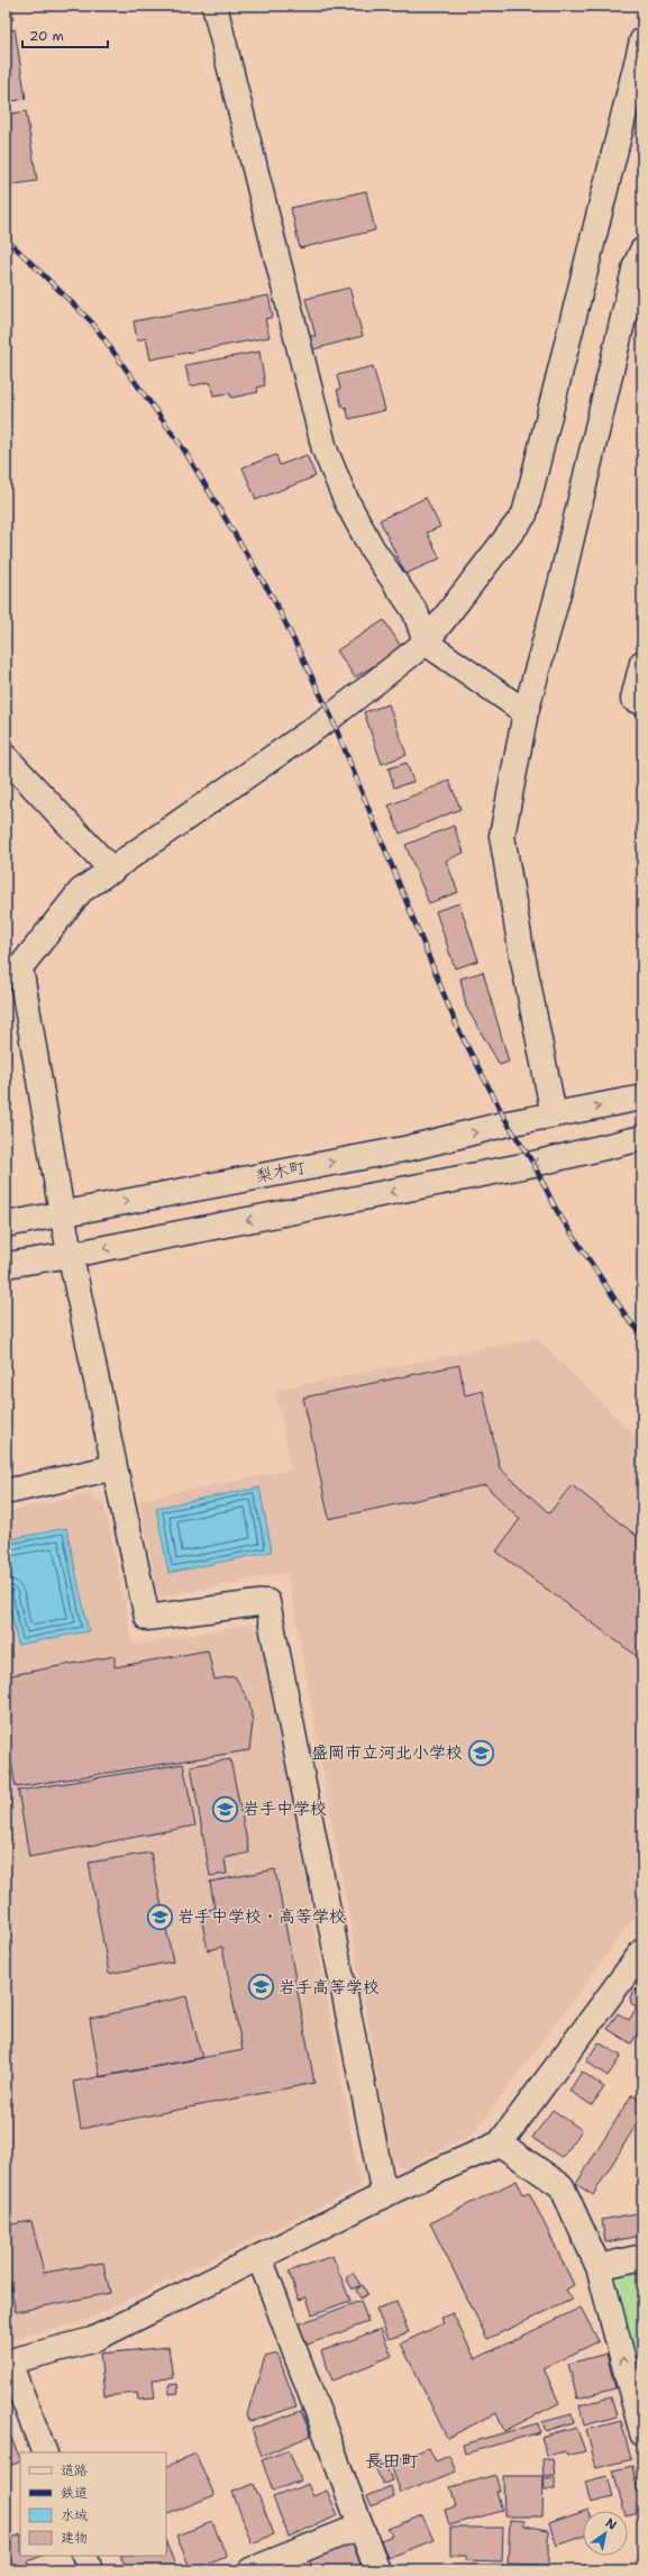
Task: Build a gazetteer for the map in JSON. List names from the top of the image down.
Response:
{
  "streets": {
    "street": ["梨木町"]
  },
  "districts": ["長田町"],
  "places": {
    "school or university": [
      "盛岡市立河北小学校",
      "岩手中学校",
      "岩手中学校・高等学校",
      "岩手高等学校"
    ]
  },
  "legend": [
    "道路",
    "鉄道",
    "水域",
    "建物"
  ],
  "scale_bar": "20 m",
  "north": "top right"
}
